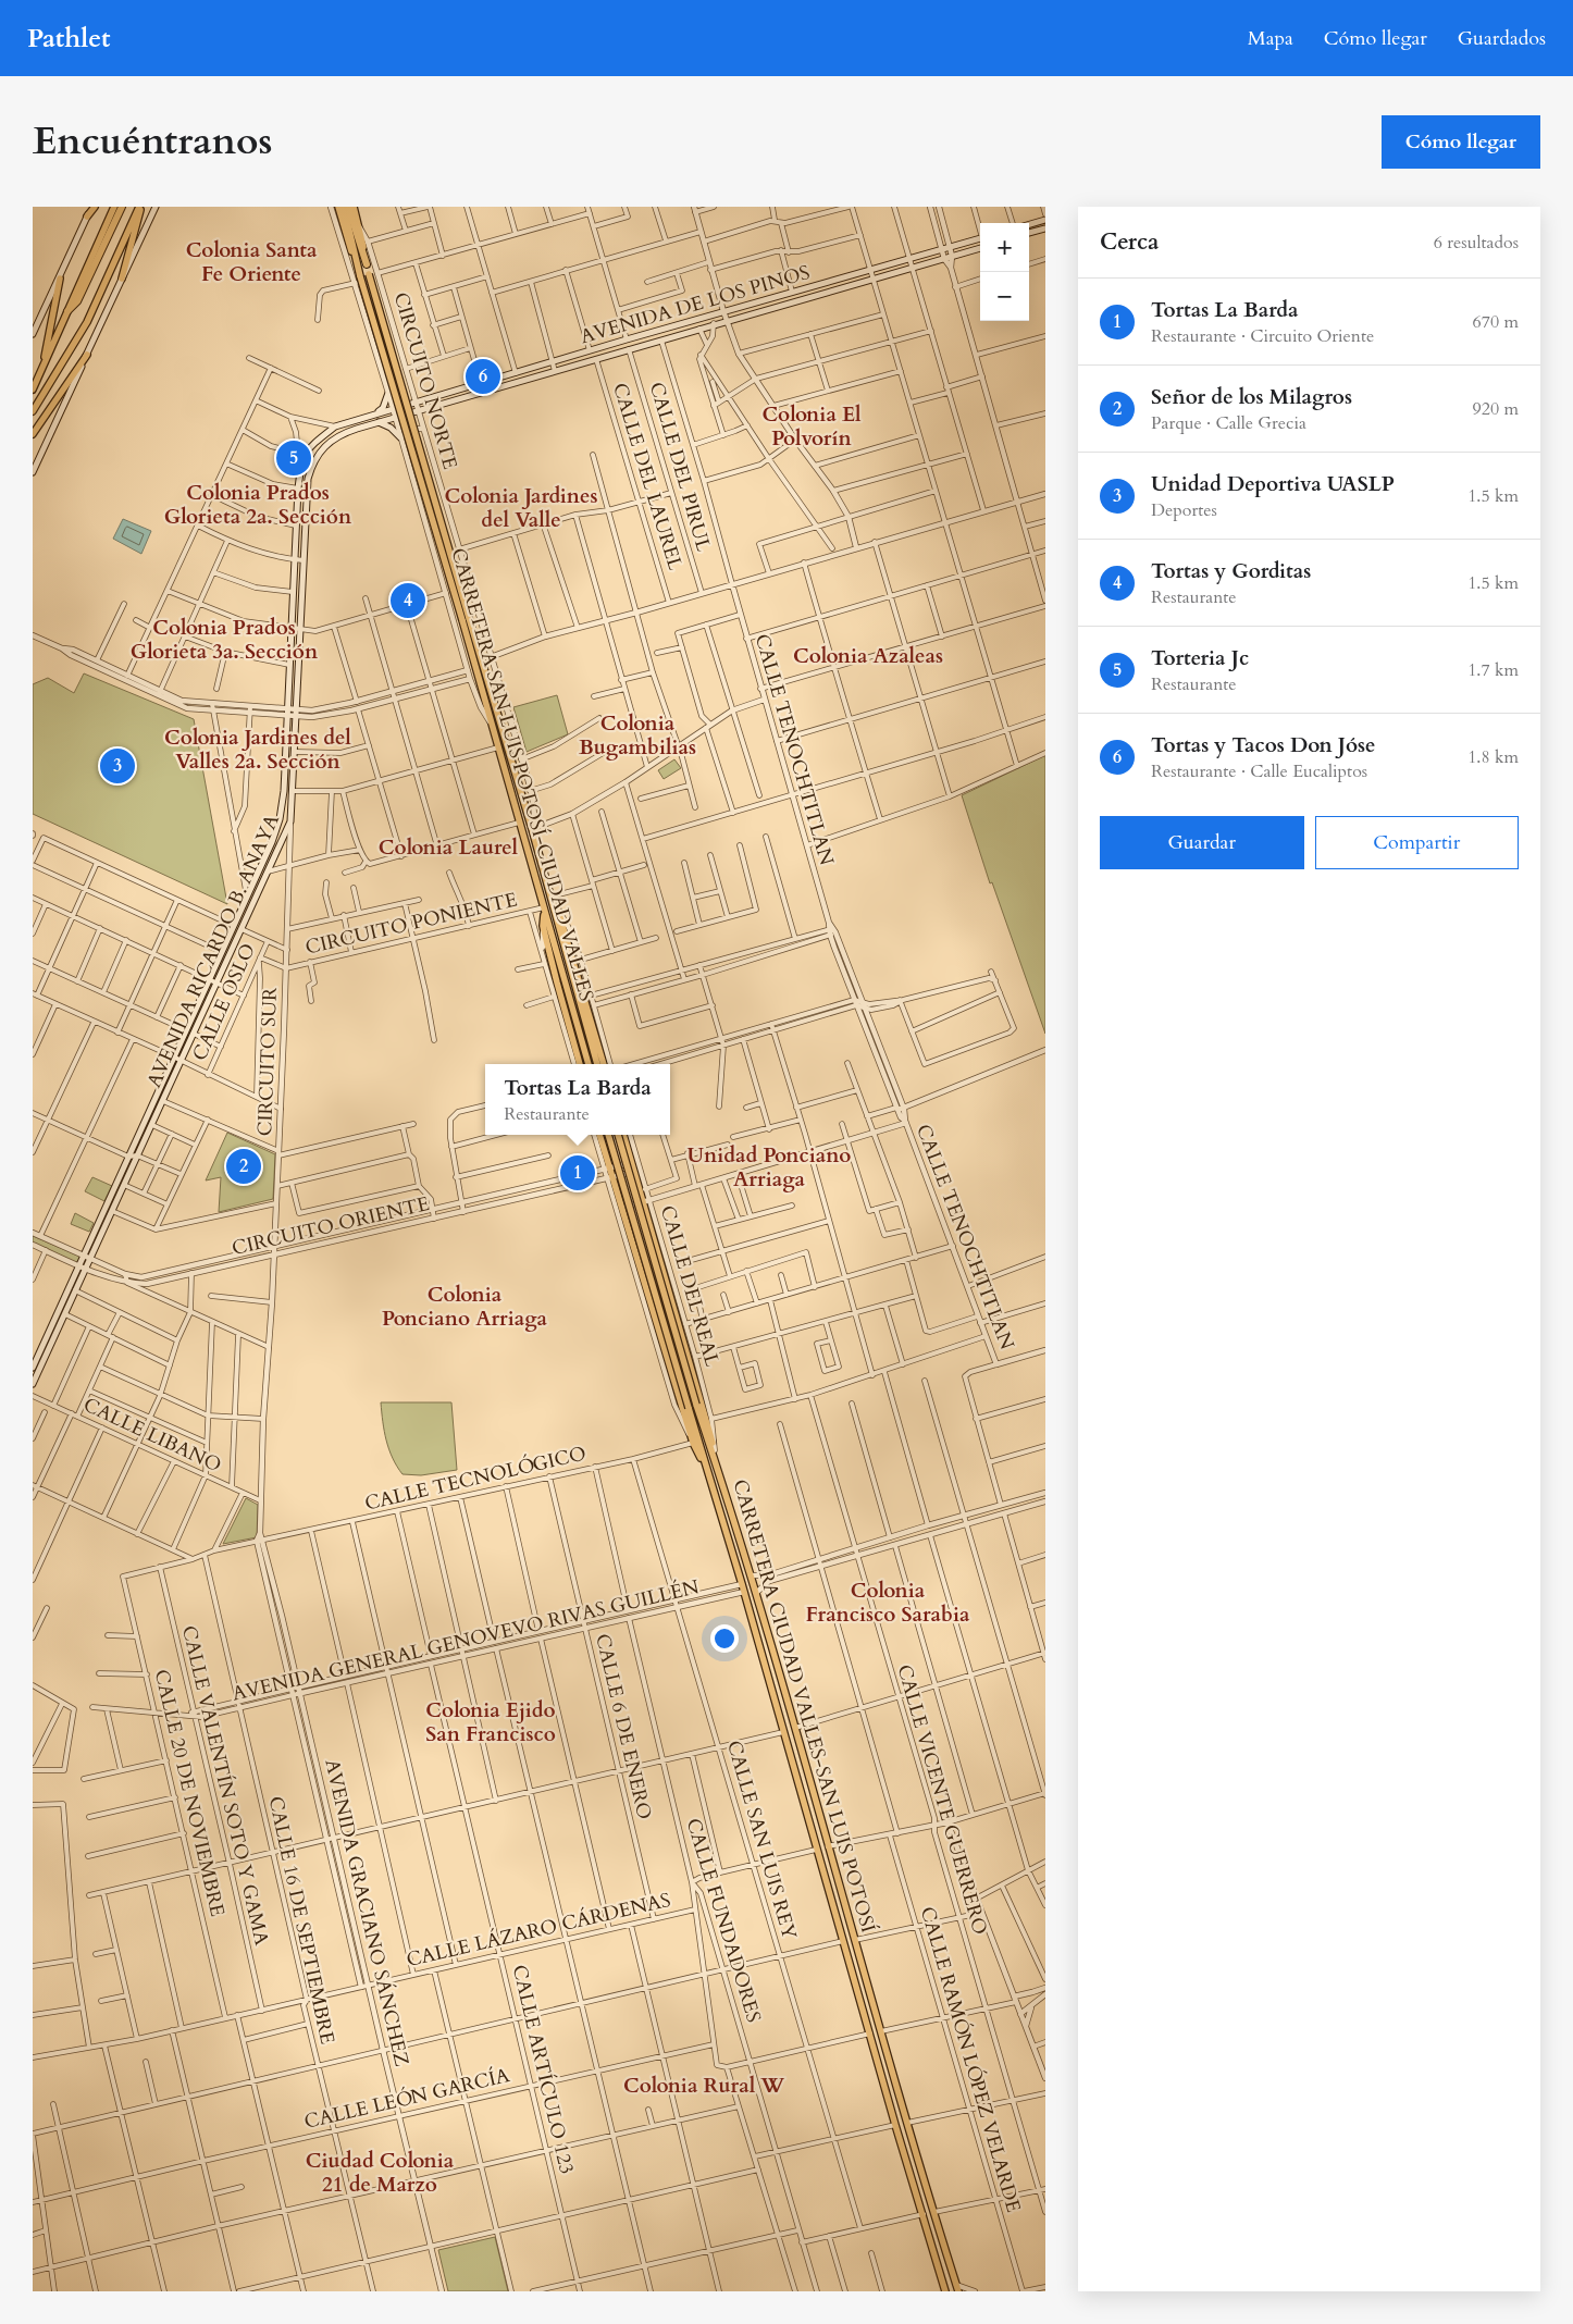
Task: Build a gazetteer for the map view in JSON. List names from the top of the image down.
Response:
{
  "streets": {
    "main road": [
      "AVENIDA DE LOS PINOS",
      "CARRETERA SAN LUIS POTOSÍ-CIUDAD VALLES",
      "AVENIDA RICARDO B. ANAYA",
      "CARRETERA CIUDAD VALLES-SAN LUIS POTOSÍ"
    ],
    "street": [
      "CIRCUITO NORTE",
      "CALLE DEL PIRUL",
      "CALLE DEL LAUREL",
      "CALLE TENOCHTITLAN",
      "CIRCUITO PONIENTE",
      "CALLE OSLO",
      "CIRCUITO SUR",
      "CIRCUITO ORIENTE",
      "CALLE DEL REAL",
      "CALLE LIBANO",
      "CALLE TECNOLÓGICO",
      "AVENIDA GENERAL GENOVEVO RIVAS GUILLÉN",
      "CALLE 6 DE ENERO",
      "CALLE VALENTÍN SOTO Y GAMA",
      "CALLE 20 DE NOVIEMBRE",
      "CALLE VICENTE GUERRERO",
      "CALLE SAN LUIS REY",
      "AVENIDA GRACIANO SÁNCHEZ",
      "CALLE 16 DE SEPTIEMBRE",
      "CALLE FUNDADORES",
      "CALLE LÁZARO CÁRDENAS",
      "CALLE RAMÓN LÓPEZ VELARDE",
      "CALLE ARTÍCULO 123",
      "CALLE LEÓN GARCÍA"
    ]
  },
  "crossings": [
    ["AVENIDA DE LOS PINOS", "CIRCUITO NORTE"],
    ["AVENIDA DE LOS PINOS", "CALLE DEL PIRUL"],
    ["AVENIDA DE LOS PINOS", "CALLE DEL LAUREL"],
    ["AVENIDA DE LOS PINOS", "AVENIDA RICARDO B. ANAYA"],
    ["CIRCUITO NORTE", "CARRETERA SAN LUIS POTOSÍ-CIUDAD VALLES"],
    ["CIRCUITO NORTE", "AVENIDA RICARDO B. ANAYA"],
    ["CARRETERA SAN LUIS POTOSÍ-CIUDAD VALLES", "CIRCUITO PONIENTE"],
    ["CIRCUITO PONIENTE", "CIRCUITO SUR"],
    ["AVENIDA RICARDO B. ANAYA", "CIRCUITO SUR"],
    ["AVENIDA RICARDO B. ANAYA", "CIRCUITO ORIENTE"],
    ["CALLE OSLO", "CIRCUITO SUR"],
    ["CIRCUITO SUR", "CIRCUITO ORIENTE"],
    ["CIRCUITO SUR", "CALLE LIBANO"],
    ["CIRCUITO SUR", "AVENIDA GRACIANO SÁNCHEZ"],
    ["CIRCUITO ORIENTE", "CALLE DEL REAL"],
    ["CALLE TECNOLÓGICO", "CALLE 6 DE ENERO"],
    ["CALLE TECNOLÓGICO", "CALLE VALENTÍN SOTO Y GAMA"],
    ["CALLE TECNOLÓGICO", "CALLE 20 DE NOVIEMBRE"],
    ["CALLE TECNOLÓGICO", "CALLE SAN LUIS REY"],
    ["CALLE TECNOLÓGICO", "AVENIDA GRACIANO SÁNCHEZ"],
    ["CALLE TECNOLÓGICO", "CALLE 16 DE SEPTIEMBRE"],
    ["AVENIDA GENERAL GENOVEVO RIVAS GUILLÉN", "CALLE 6 DE ENERO"],
    ["AVENIDA GENERAL GENOVEVO RIVAS GUILLÉN", "CALLE VALENTÍN SOTO Y GAMA"],
    ["AVENIDA GENERAL GENOVEVO RIVAS GUILLÉN", "CALLE SAN LUIS REY"],
    ["AVENIDA GENERAL GENOVEVO RIVAS GUILLÉN", "AVENIDA GRACIANO SÁNCHEZ"],
    ["AVENIDA GENERAL GENOVEVO RIVAS GUILLÉN", "CALLE 16 DE SEPTIEMBRE"],
    ["AVENIDA GENERAL GENOVEVO RIVAS GUILLÉN", "CALLE FUNDADORES"],
    ["AVENIDA GENERAL GENOVEVO RIVAS GUILLÉN", "CALLE ARTÍCULO 123"],
    ["CALLE 6 DE ENERO", "CALLE LÁZARO CÁRDENAS"],
    ["CALLE VALENTÍN SOTO Y GAMA", "CALLE LÁZARO CÁRDENAS"],
    ["CALLE 20 DE NOVIEMBRE", "CALLE LÁZARO CÁRDENAS"],
    ["CALLE SAN LUIS REY", "CALLE LÁZARO CÁRDENAS"],
    ["AVENIDA GRACIANO SÁNCHEZ", "CALLE LÁZARO CÁRDENAS"],
    ["AVENIDA GRACIANO SÁNCHEZ", "CALLE LEÓN GARCÍA"],
    ["CALLE 16 DE SEPTIEMBRE", "CALLE LÁZARO CÁRDENAS"],
    ["CALLE 16 DE SEPTIEMBRE", "CALLE LEÓN GARCÍA"],
    ["CALLE FUNDADORES", "CALLE LÁZARO CÁRDENAS"],
    ["CALLE LÁZARO CÁRDENAS", "CALLE ARTÍCULO 123"],
    ["CALLE ARTÍCULO 123", "CALLE LEÓN GARCÍA"]
  ],
  "districts": [
    "Colonia Santa Fe Oriente",
    "Colonia El Polvorín",
    "Colonia Prados Glorieta 2a. Sección",
    "Colonia Jardines del Valle",
    "Colonia Prados Glorieta 3a. Sección",
    "Colonia Azaleas",
    "Colonia Bugambilias",
    "Colonia Jardines del Valles 2a. Sección",
    "Colonia Laurel",
    "Unidad Ponciano Arriaga",
    "Colonia Ponciano Arriaga",
    "Colonia Francisco Sarabia",
    "Colonia Ejido San Francisco",
    "Colonia Rural W",
    "Ciudad Colonia 21 de Marzo"
  ],
  "page": {
    "header": "Pathlet",
    "nav": ["Mapa", "Cómo llegar", "Guardados"],
    "title": "Encuéntranos",
    "buttons": [
      "Cómo llegar",
      ["Guardar", "Compartir"]
    ],
    "heading": ["Cerca", "6 resultados"],
    "map_buttons": ["+", "−"],
    "list": [
      {
        "mark": "1",
        "name": "Tortas La Barda",
        "note": "Restaurante · Circuito Oriente",
        "value": "670 m"
      },
      {
        "mark": "2",
        "name": "Señor de los Milagros",
        "note": "Parque · Calle Grecia",
        "value": "920 m"
      },
      {
        "mark": "3",
        "name": "Unidad Deportiva UASLP",
        "note": "Deportes",
        "value": "1.5 km"
      },
      {
        "mark": "4",
        "name": "Tortas y Gorditas",
        "note": "Restaurante",
        "value": "1.5 km"
      },
      {
        "mark": "5",
        "name": "Torteria Jc",
        "note": "Restaurante",
        "value": "1.7 km"
      },
      {
        "mark": "6",
        "name": "Tortas y Tacos Don Jóse",
        "note": "Restaurante · Calle Eucaliptos",
        "value": "1.8 km"
      }
    ],
    "pins": [
      "6",
      "5",
      "4",
      "3",
      "2",
      "1"
    ],
    "popup": ["Tortas La Barda", "Restaurante"]
  }
}
